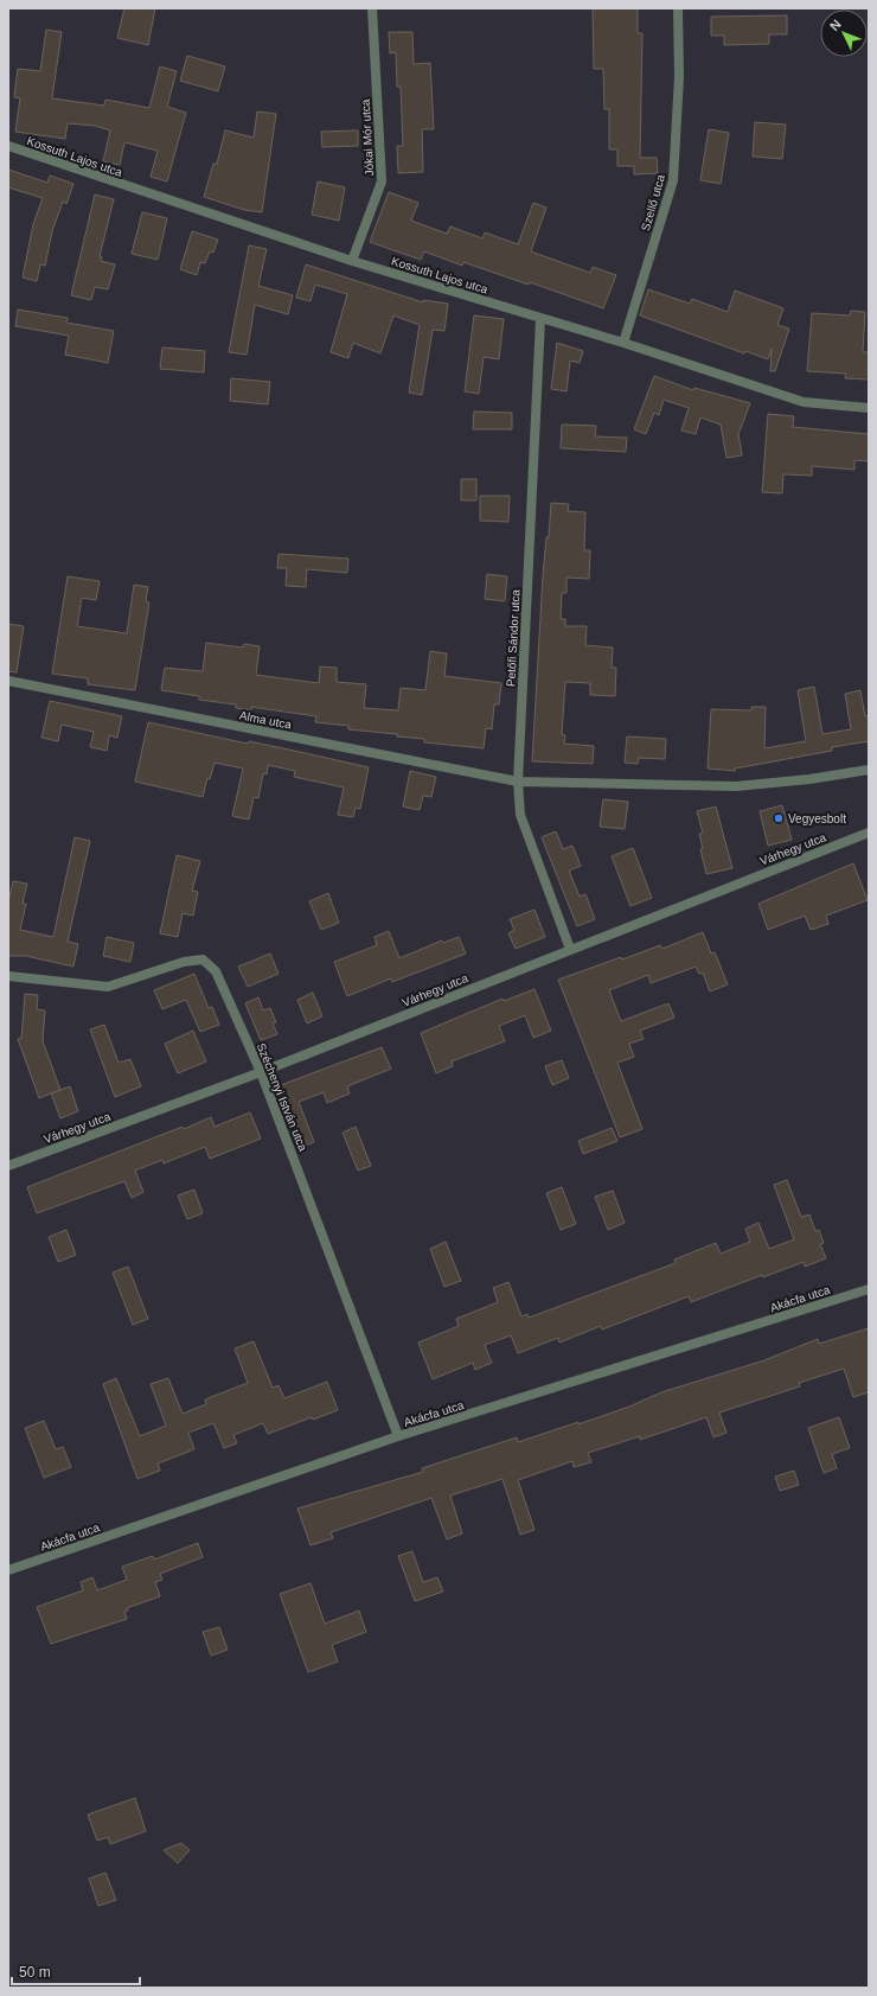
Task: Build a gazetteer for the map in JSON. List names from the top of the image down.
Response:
{
  "streets": {
    "street": [
      "Jókai Mór utca",
      "Kossuth Lajos utca",
      "Szellő utca",
      "Petőfi Sándor utca",
      "Alma utca",
      "Várhegy utca",
      "Széchenyi István utca",
      "Akácfa utca"
    ]
  },
  "crossings": [
    ["Jókai Mór utca", "Kossuth Lajos utca"],
    ["Kossuth Lajos utca", "Szellő utca"],
    ["Kossuth Lajos utca", "Petőfi Sándor utca"],
    ["Petőfi Sándor utca", "Alma utca"],
    ["Petőfi Sándor utca", "Várhegy utca"],
    ["Várhegy utca", "Széchenyi István utca"],
    ["Széchenyi István utca", "Akácfa utca"]
  ],
  "places": ["Vegyesbolt"],
  "scale_bar": "50 m",
  "north": "top left"
}
